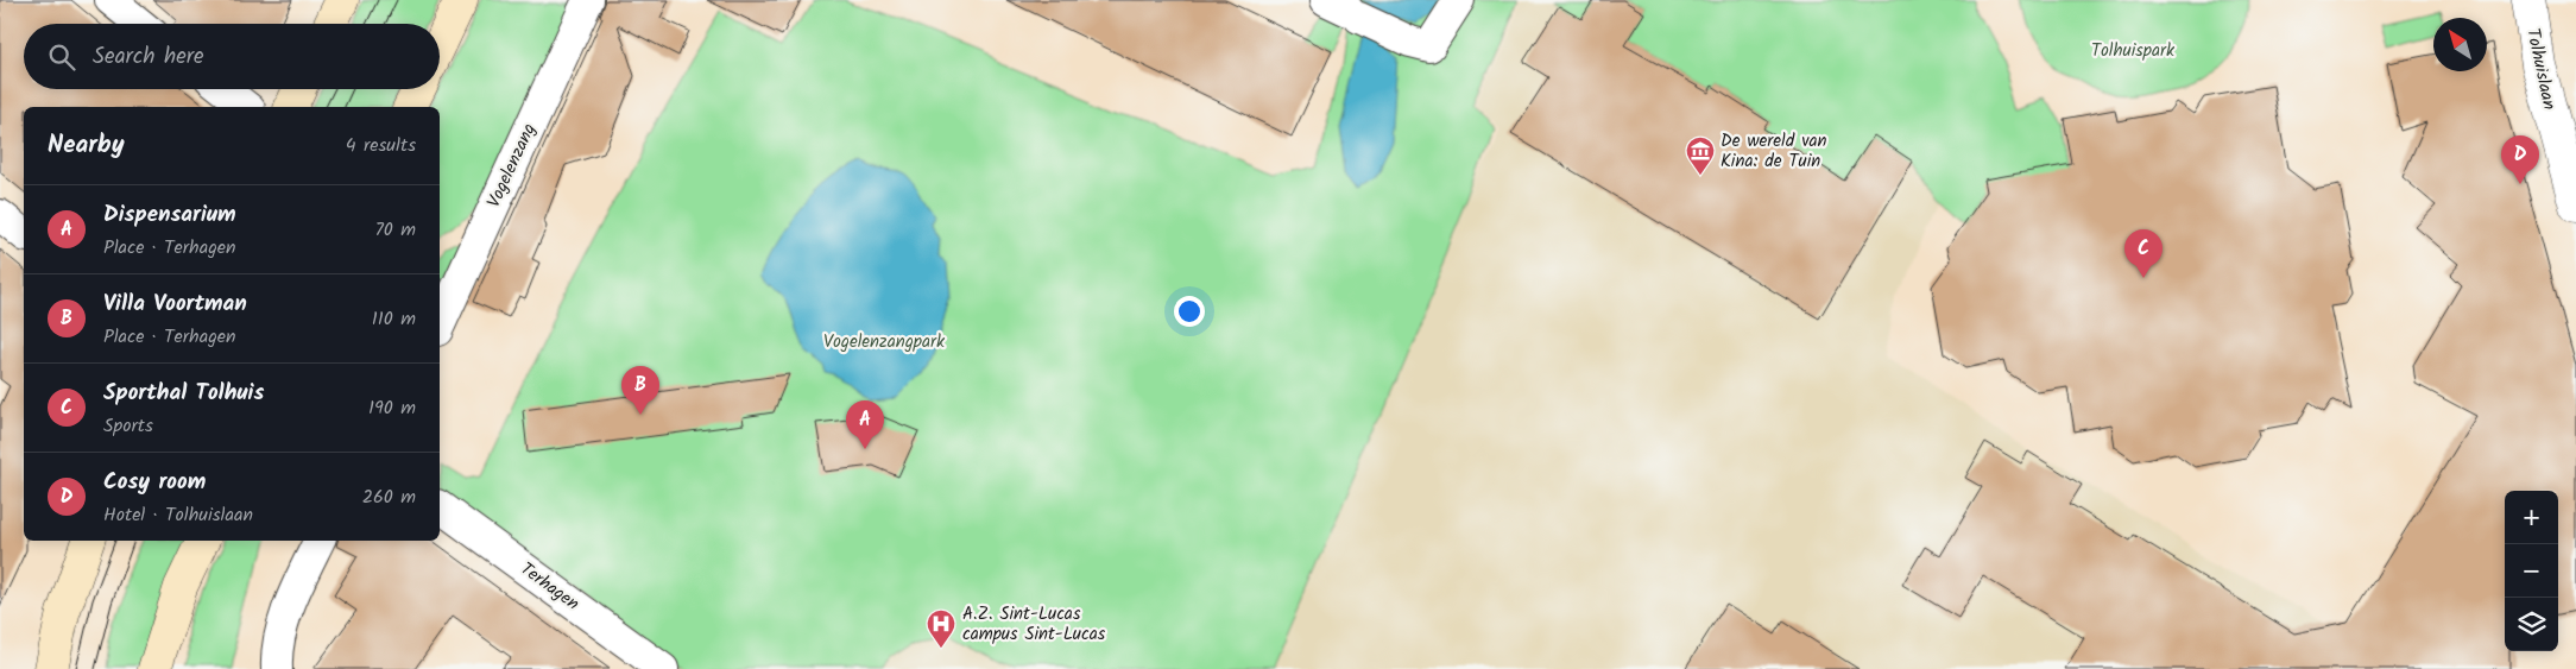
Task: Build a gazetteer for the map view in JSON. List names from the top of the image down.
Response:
{
  "streets": {
    "street": ["Tolhuislaan", "Vogelenzang", "Terhagen"]
  },
  "parks": ["Tolhuispark", "Vogelenzangpark"],
  "places": {
    "museum": ["De wereld van Kina: de Tuin"],
    "hospital": ["A.Z. Sint-Lucas campus Sint-Lucas"]
  },
  "north": "top left",
  "page": {
    "search": "Search here",
    "heading": ["Nearby", "4 results"],
    "pins": [
      "D",
      "C",
      "B",
      "A"
    ],
    "list": [
      {
        "mark": "A",
        "name": "Dispensarium",
        "note": "Place · Terhagen",
        "value": "70 m"
      },
      {
        "mark": "B",
        "name": "Villa Voortman",
        "note": "Place · Terhagen",
        "value": "110 m"
      },
      {
        "mark": "C",
        "name": "Sporthal Tolhuis",
        "note": "Sports",
        "value": "190 m"
      },
      {
        "mark": "D",
        "name": "Cosy room",
        "note": "Hotel · Tolhuislaan",
        "value": "260 m"
      }
    ],
    "map_buttons": ["+", "−"]
  }
}
